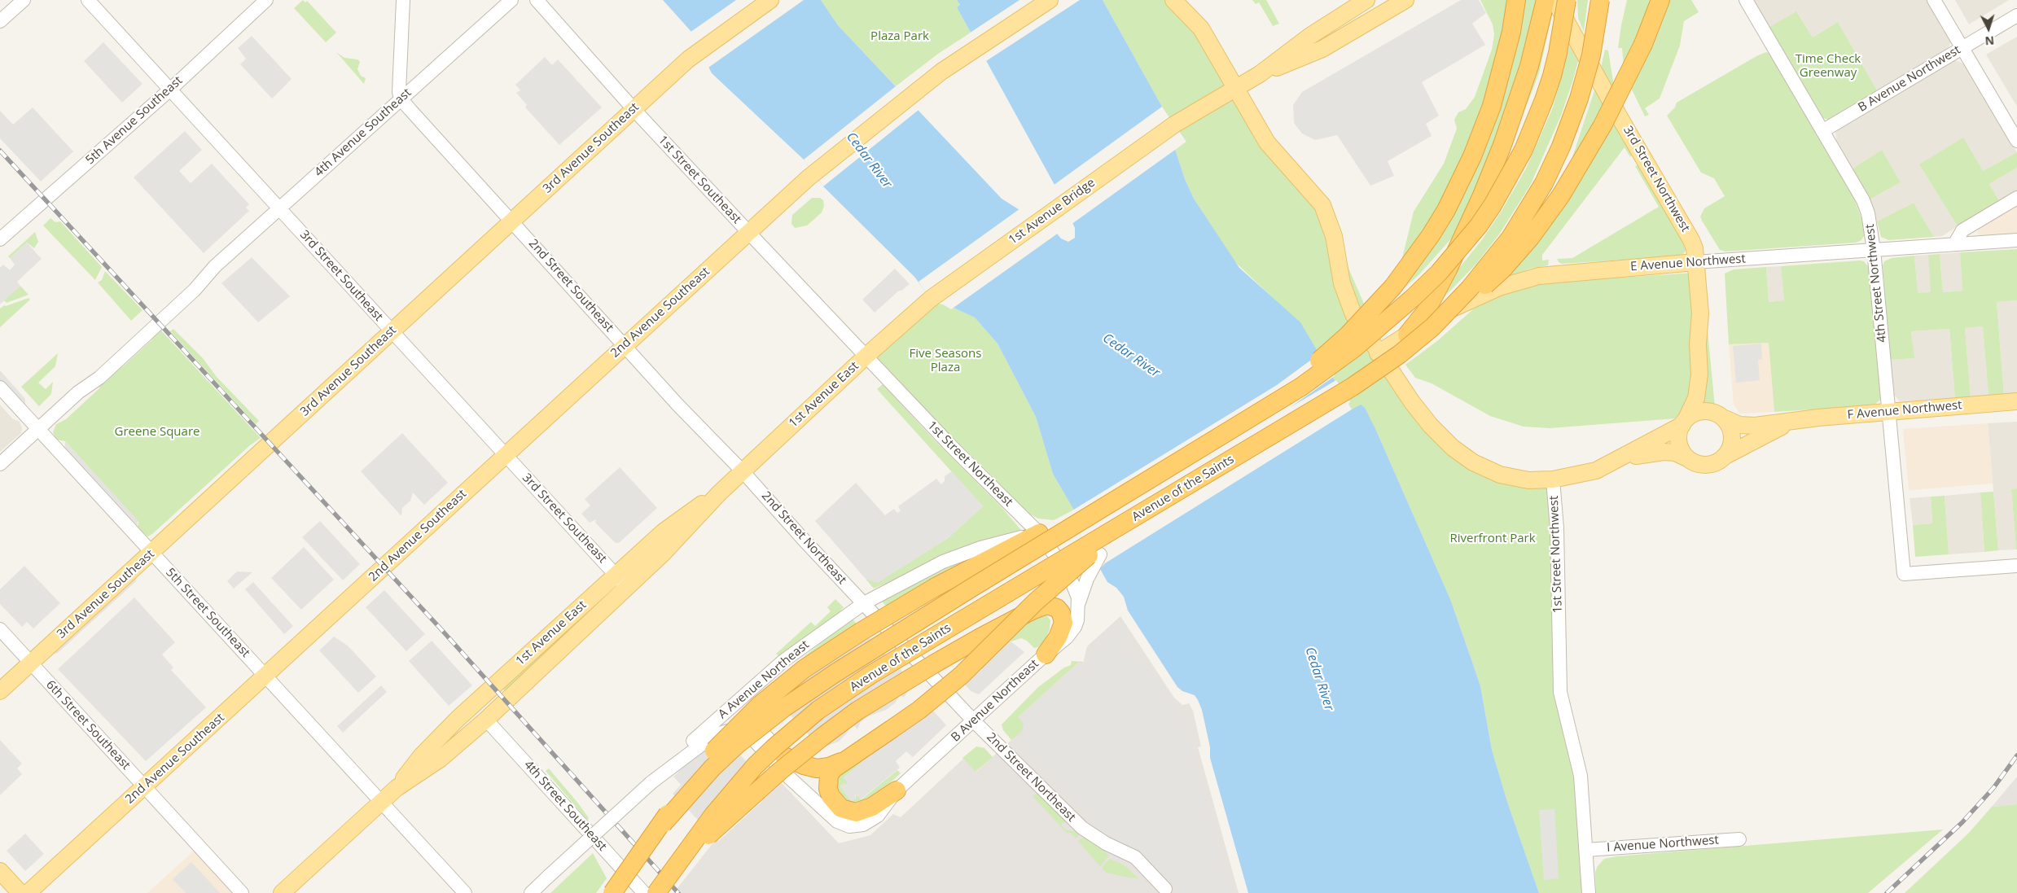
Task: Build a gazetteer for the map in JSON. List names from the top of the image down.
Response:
{
  "streets": {
    "highway": ["Avenue of the Saints"],
    "main road": [
      "3rd Avenue Southeast",
      "3rd Street Northwest",
      "1st Avenue Bridge",
      "E Avenue Northwest",
      "2nd Avenue Southeast",
      "1st Avenue East",
      "F Avenue Northwest",
      "1st Street Northwest"
    ],
    "street": [
      "B Avenue Northwest",
      "5th Avenue Southeast",
      "4th Avenue Southeast",
      "1st Street Southeast",
      "3rd Street Southeast",
      "4th Street Northwest",
      "2nd Street Southeast",
      "1st Street Northeast",
      "2nd Street Northeast",
      "5th Street Southeast",
      "A Avenue Northeast",
      "B Avenue Northeast",
      "6th Street Southeast",
      "4th Street Southeast",
      "I Avenue Northwest"
    ]
  },
  "crossings": [
    ["B Avenue Northwest", "4th Street Northwest"],
    ["5th Avenue Southeast", "3rd Street Southeast"],
    ["4th Avenue Southeast", "3rd Street Southeast"],
    ["4th Avenue Southeast", "2nd Street Southeast"],
    ["4th Avenue Southeast", "5th Street Southeast"],
    ["3rd Avenue Southeast", "1st Street Southeast"],
    ["3rd Avenue Southeast", "3rd Street Southeast"],
    ["3rd Avenue Southeast", "2nd Street Southeast"],
    ["3rd Avenue Southeast", "5th Street Southeast"],
    ["3rd Avenue Southeast", "6th Street Southeast"],
    ["3rd Street Northwest", "E Avenue Northwest"],
    ["3rd Street Northwest", "F Avenue Northwest"],
    ["1st Street Southeast", "2nd Avenue Southeast"],
    ["1st Street Southeast", "1st Avenue East"],
    ["1st Street Southeast", "1st Street Northeast"],
    ["1st Avenue Bridge", "1st Avenue East"],
    ["1st Avenue Bridge", "1st Street Northwest"],
    ["E Avenue Northwest", "4th Street Northwest"],
    ["E Avenue Northwest", "1st Street Northwest"],
    ["3rd Street Southeast", "2nd Avenue Southeast"],
    ["3rd Street Southeast", "1st Avenue East"],
    ["4th Street Northwest", "F Avenue Northwest"],
    ["2nd Street Southeast", "2nd Avenue Southeast"],
    ["2nd Street Southeast", "1st Avenue East"],
    ["2nd Street Southeast", "2nd Street Northeast"],
    ["2nd Avenue Southeast", "5th Street Southeast"],
    ["2nd Avenue Southeast", "6th Street Southeast"],
    ["1st Avenue East", "1st Street Northeast"],
    ["1st Avenue East", "2nd Street Northeast"],
    ["1st Avenue East", "5th Street Southeast"],
    ["1st Avenue East", "4th Street Southeast"],
    ["1st Street Northeast", "A Avenue Northeast"],
    ["1st Street Northeast", "B Avenue Northeast"],
    ["2nd Street Northeast", "A Avenue Northeast"],
    ["2nd Street Northeast", "B Avenue Northeast"],
    ["1st Street Northwest", "I Avenue Northwest"]
  ],
  "water": ["Cedar River"],
  "parks": [
    "Plaza Park",
    "Time Check Greenway",
    "Five Seasons Plaza",
    "Greene Square",
    "Riverfront Park"
  ],
  "north": "bottom"
}
